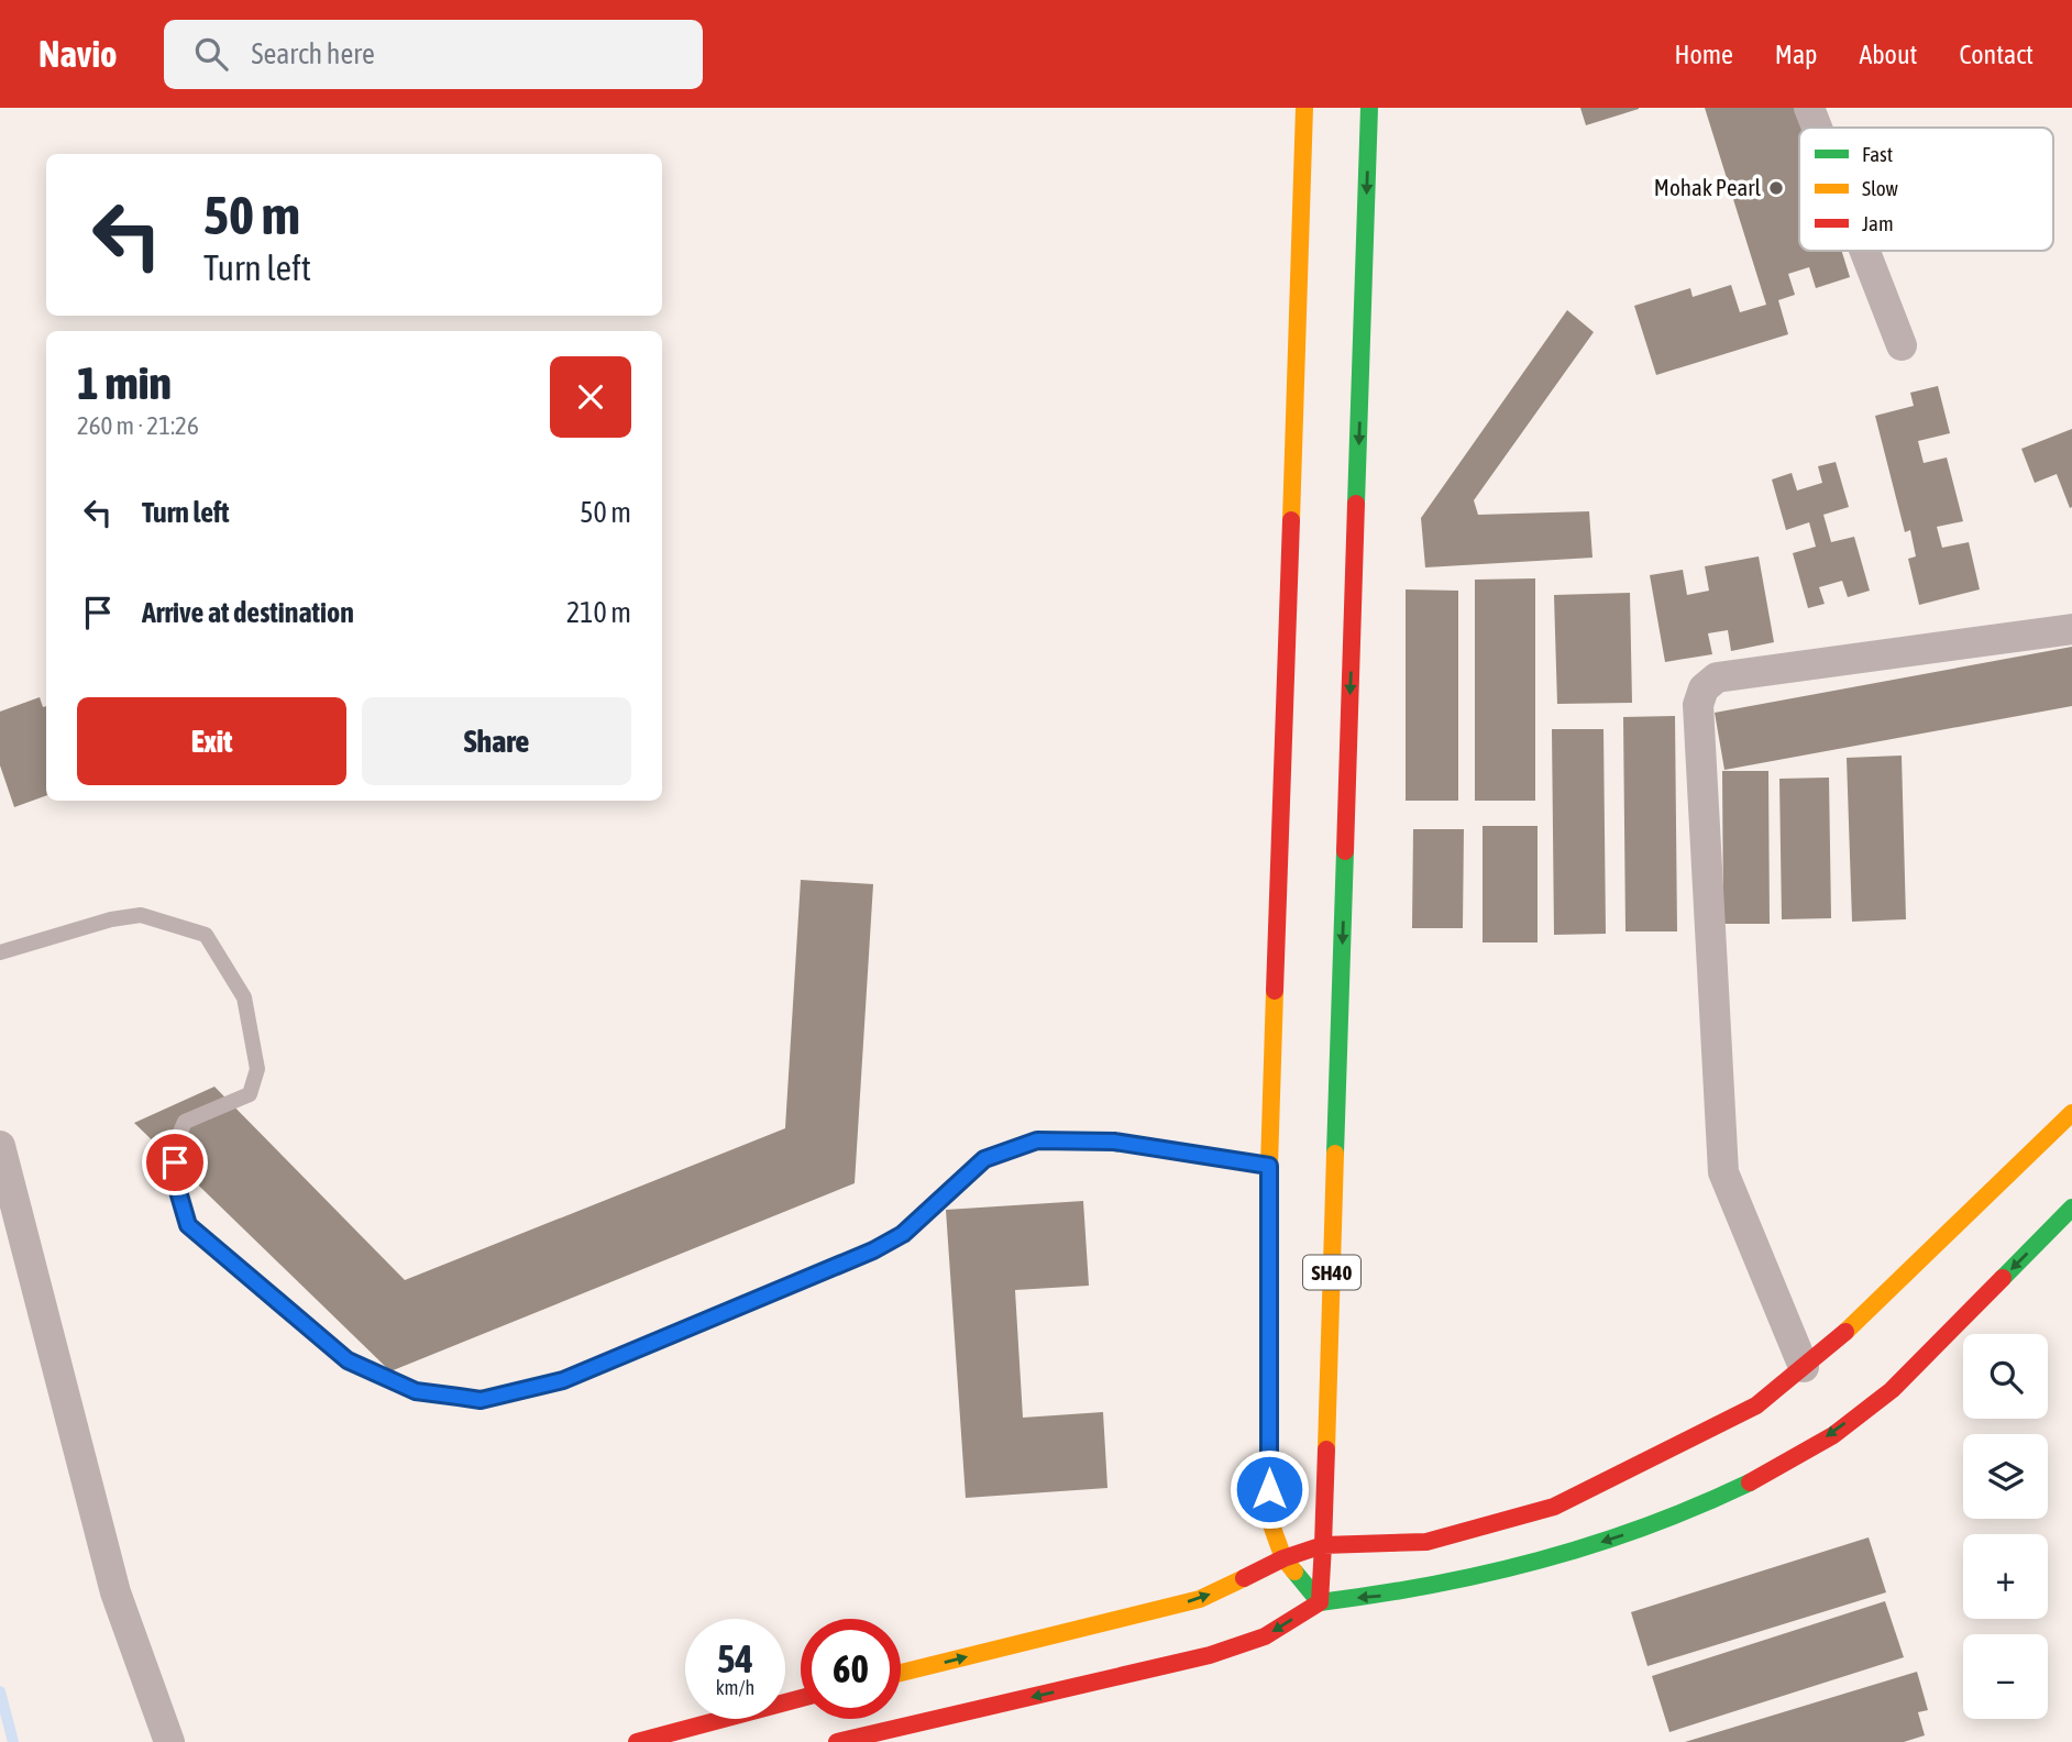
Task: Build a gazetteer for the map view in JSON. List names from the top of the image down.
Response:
{
  "streets": {
    "main road": ["SH40"]
  },
  "places": ["Mohak Pearl"],
  "legend": ["Fast", "Slow", "Jam"],
  "page": {
    "header": "Navio",
    "search": "Search here",
    "nav": [
      "Home",
      "Map",
      "About",
      "Contact"
    ],
    "turn": ["50 m", "Turn left"],
    "heading": ["1 min", "260 m · 21:26"],
    "list": [
      {
        "name": "Turn left",
        "value": "50 m"
      },
      {
        "name": "Arrive at destination",
        "value": "210 m"
      }
    ],
    "buttons": ["Exit", "Share"],
    "map_buttons": ["+", "−"],
    "speed": "54 km/h",
    "limit": "60"
  }
}
